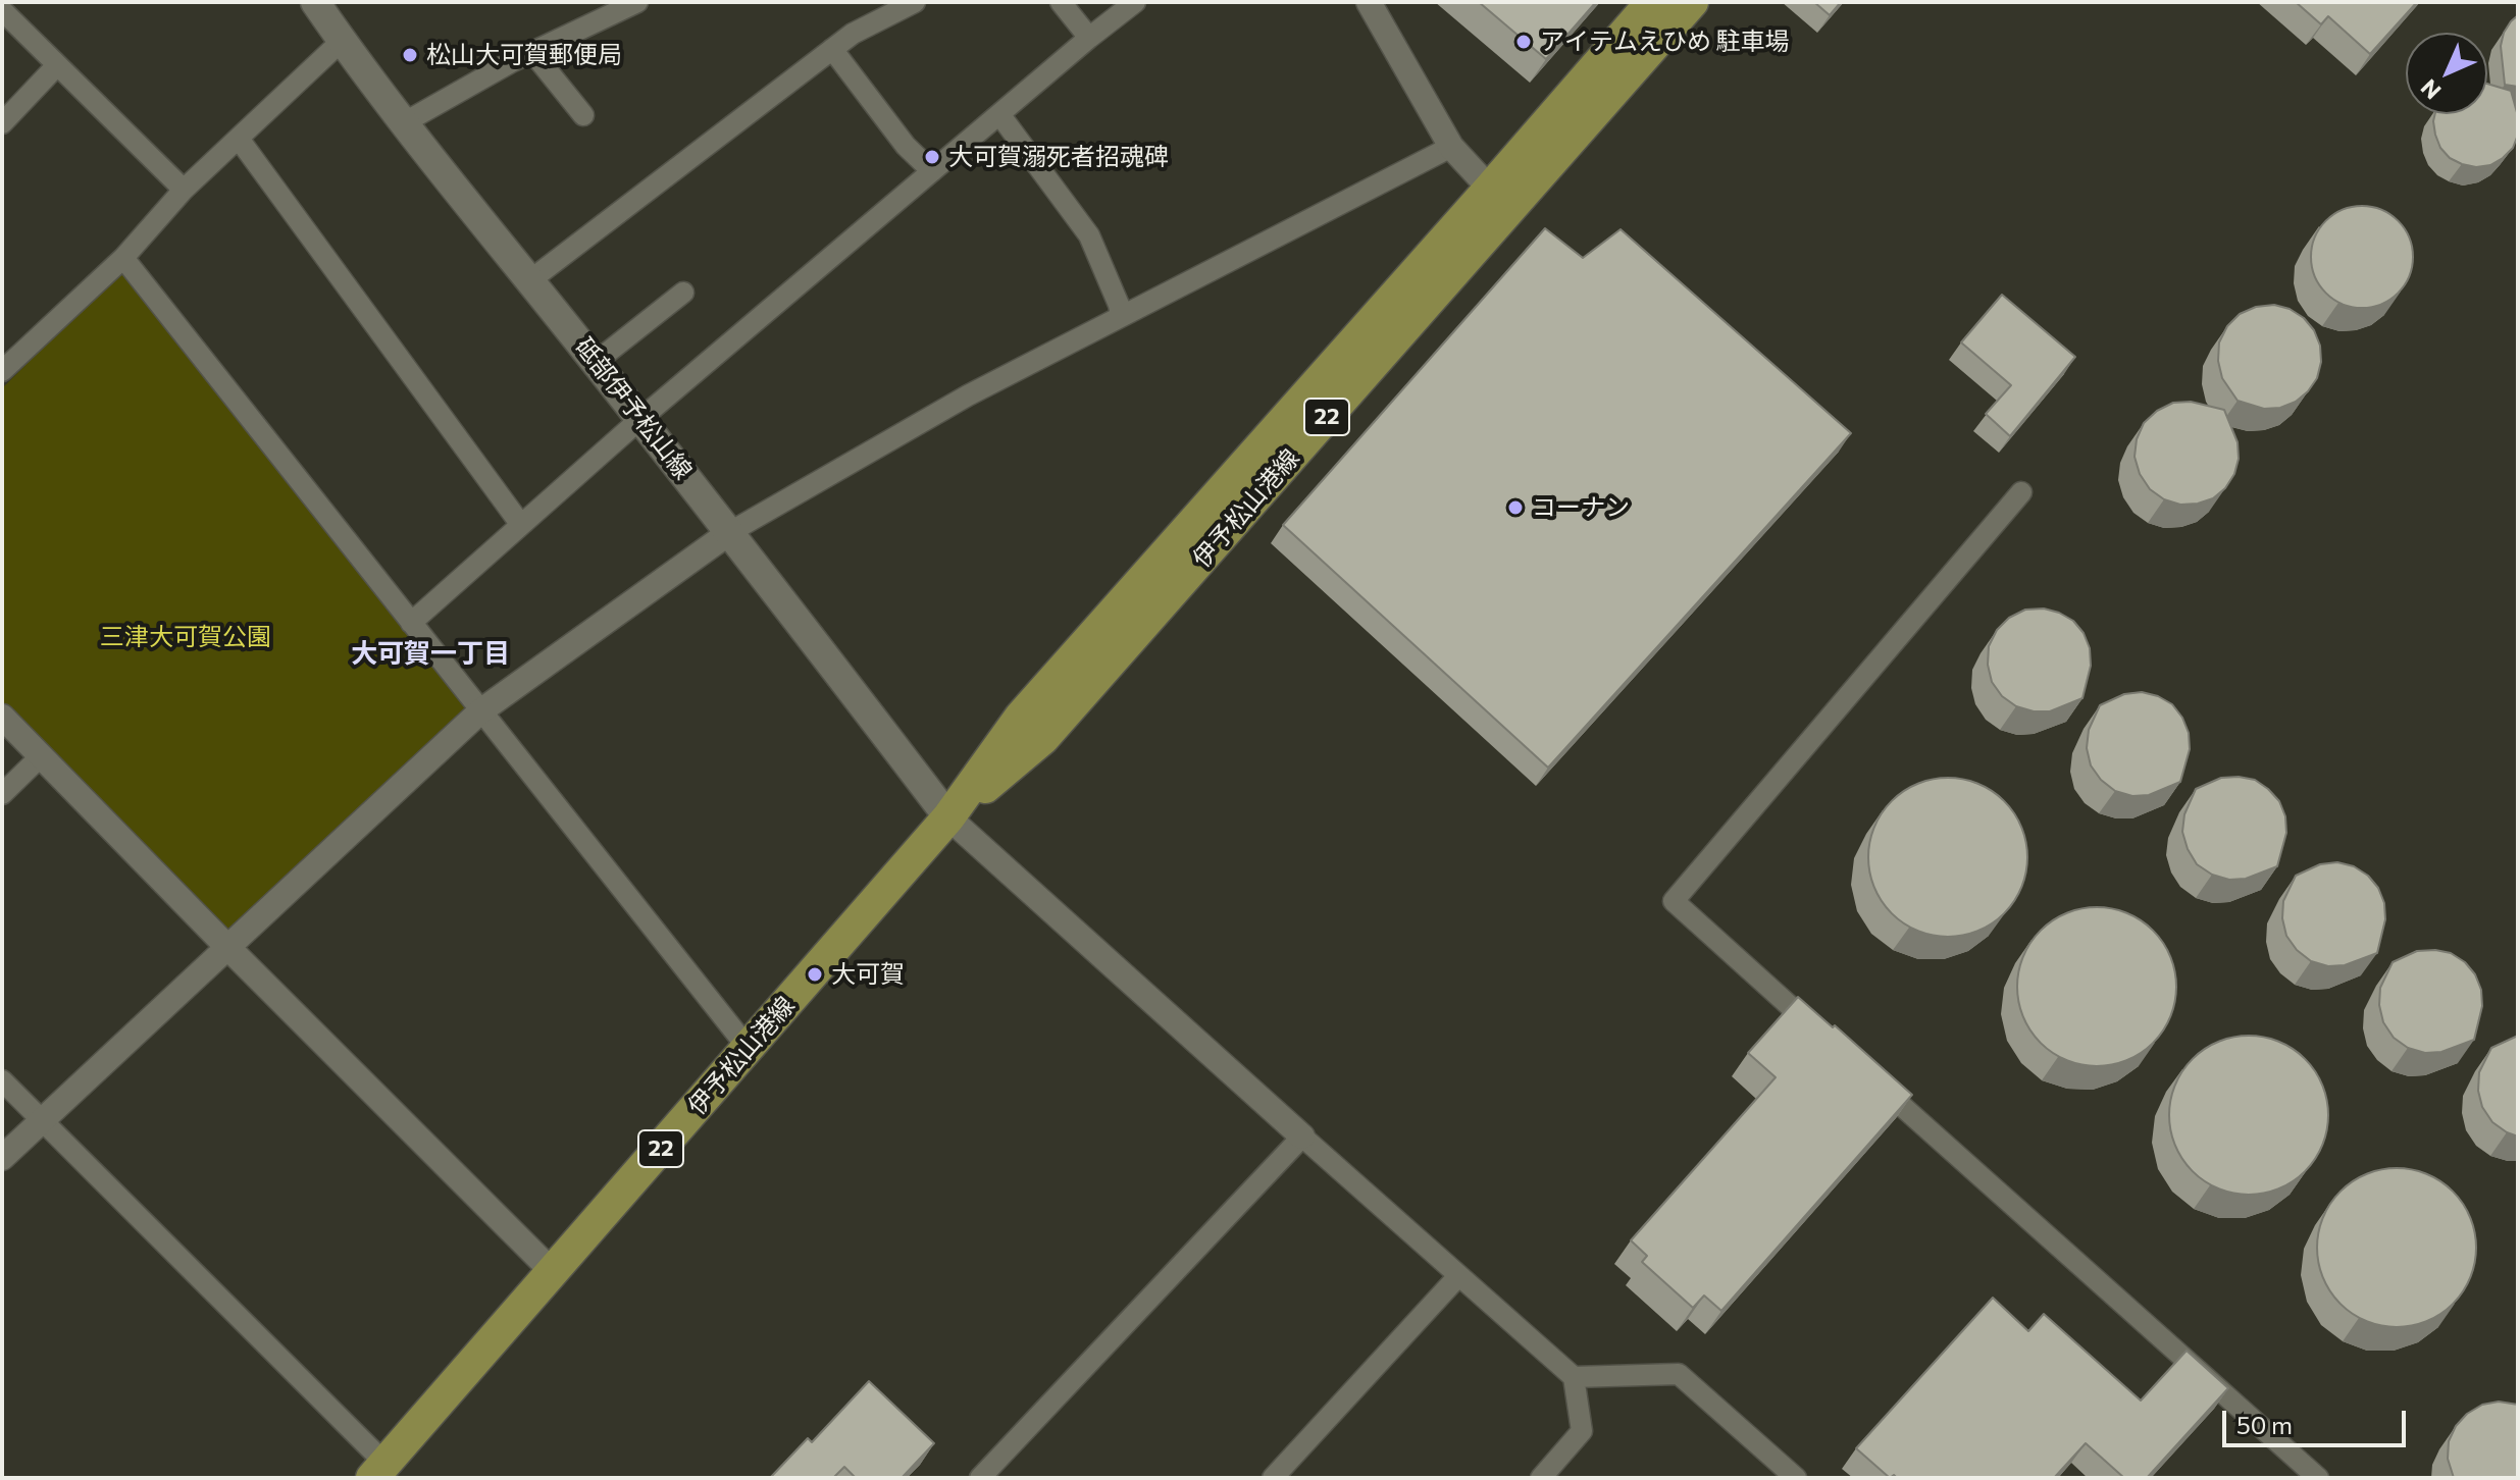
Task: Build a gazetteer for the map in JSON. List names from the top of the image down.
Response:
{
  "streets": {
    "main road": ["砥部伊予松山線", "22", "伊予松山港線"]
  },
  "crossings": [
    ["砥部伊予松山線", "伊予松山港線"]
  ],
  "districts": ["大可賀一丁目"],
  "parks": ["三津大可賀公園"],
  "places": [
    "アイテムえひめ 駐車場",
    "松山大可賀郵便局",
    "大可賀溺死者招魂碑",
    "コーナン",
    "大可賀"
  ],
  "scale_bar": "50 m",
  "north": "bottom left"
}
